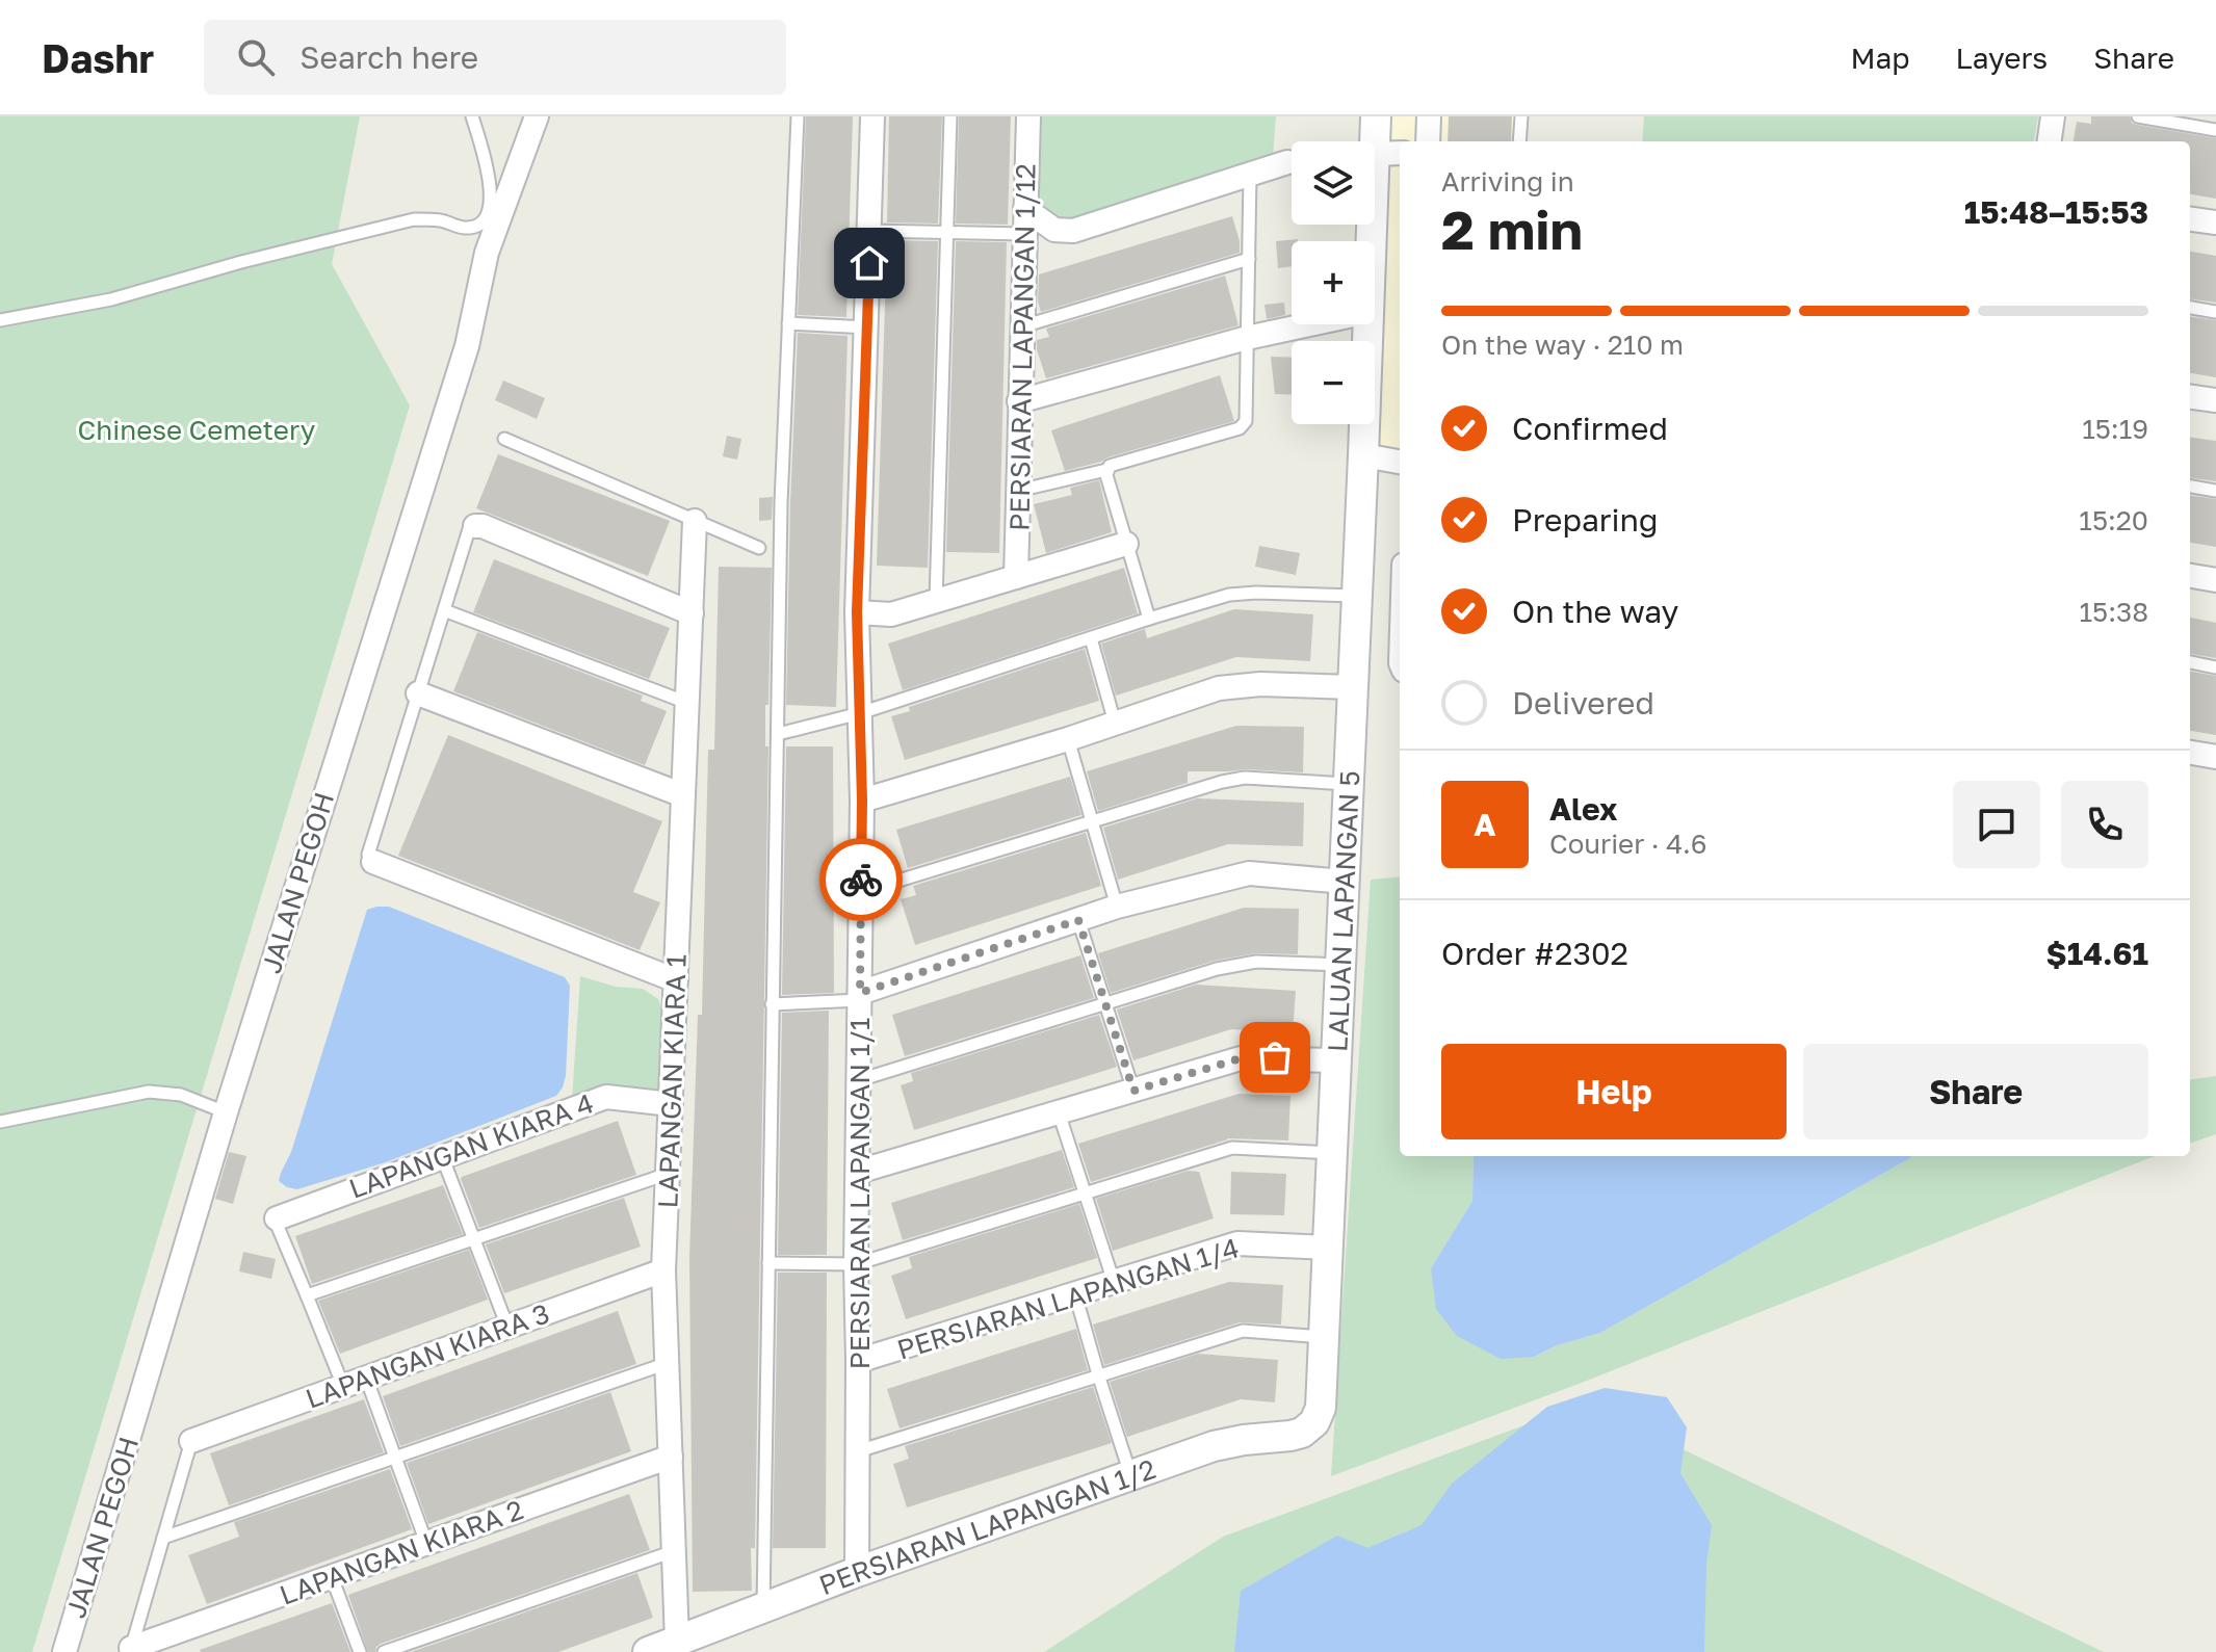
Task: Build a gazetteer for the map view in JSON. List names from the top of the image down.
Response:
{
  "streets": {
    "street": [
      "PERSIARAN LAPANGAN 1/12",
      "JALAN PEGOH",
      "LALUAN LAPANGAN 5",
      "LAPANGAN KIARA 1",
      "LAPANGAN KIARA 4",
      "PERSIARAN LAPANGAN 1/1",
      "PERSIARAN LAPANGAN 1/4",
      "LAPANGAN KIARA 3",
      "PERSIARAN LAPANGAN 1/2",
      "LAPANGAN KIARA 2"
    ]
  },
  "crossings": [
    ["LALUAN LAPANGAN 5", "PERSIARAN LAPANGAN 1/4"],
    ["LALUAN LAPANGAN 5", "PERSIARAN LAPANGAN 1/2"],
    ["LAPANGAN KIARA 1", "LAPANGAN KIARA 4"],
    ["LAPANGAN KIARA 1", "LAPANGAN KIARA 3"],
    ["LAPANGAN KIARA 1", "PERSIARAN LAPANGAN 1/2"],
    ["LAPANGAN KIARA 1", "LAPANGAN KIARA 2"],
    ["PERSIARAN LAPANGAN 1/1", "PERSIARAN LAPANGAN 1/4"],
    ["PERSIARAN LAPANGAN 1/1", "PERSIARAN LAPANGAN 1/2"]
  ],
  "parks": ["Chinese Cemetery"],
  "page": {
    "header": "Dashr",
    "search": "Search here",
    "nav": ["Map", "Layers", "Share"],
    "map_buttons": ["+", "−"],
    "heading": ["2 min", "Arriving in", "15:48–15:53"],
    "panel": [
      "Alex",
      "Courier · 4.6",
      "Order #2302",
      "$14.61"
    ],
    "bar": "On the way · 210 m",
    "list": [
      ["Confirmed", "15:19"],
      ["Preparing", "15:20"],
      ["On the way", "15:38"],
      "Delivered"
    ],
    "round": "A",
    "buttons": ["Help", "Share"]
  }
}
